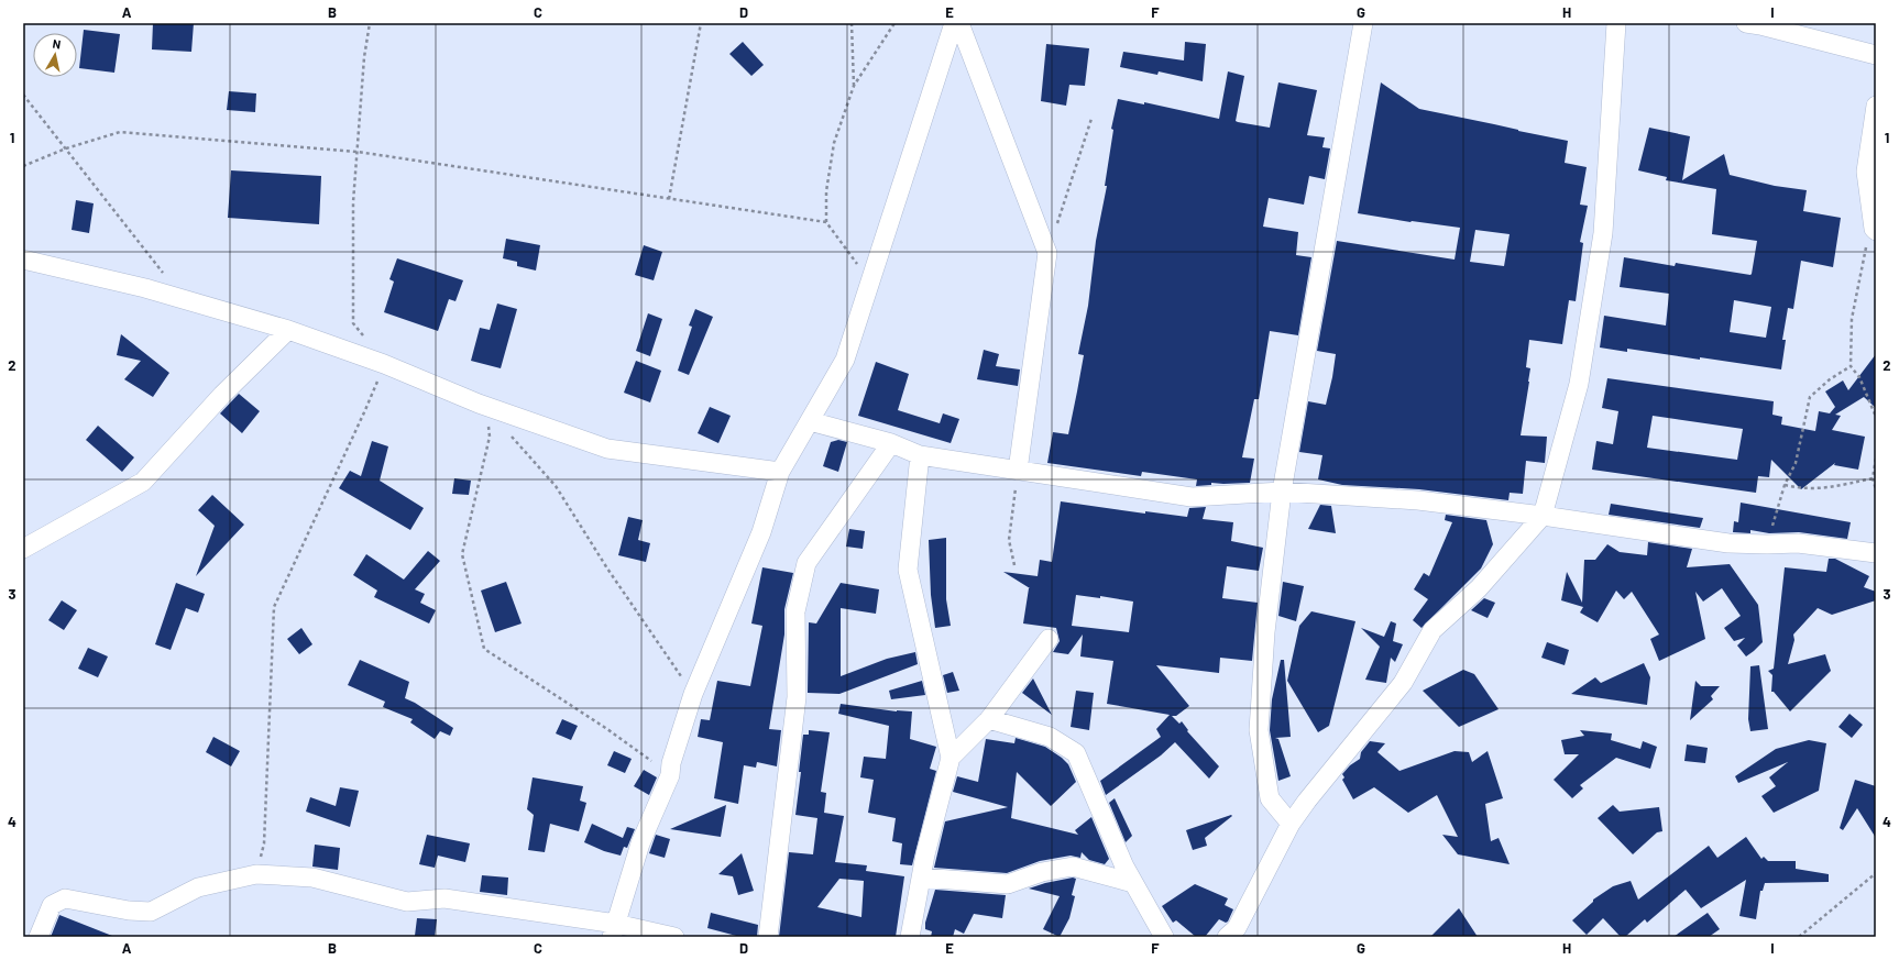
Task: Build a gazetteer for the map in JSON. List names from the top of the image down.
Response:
{
  "north": "top",
  "grid": {
    "columns": [
      "A",
      "B",
      "C",
      "D",
      "E",
      "F",
      "G",
      "H",
      "I"
    ],
    "rows": [
      "1",
      "2",
      "3",
      "4"
    ]
  }
}
